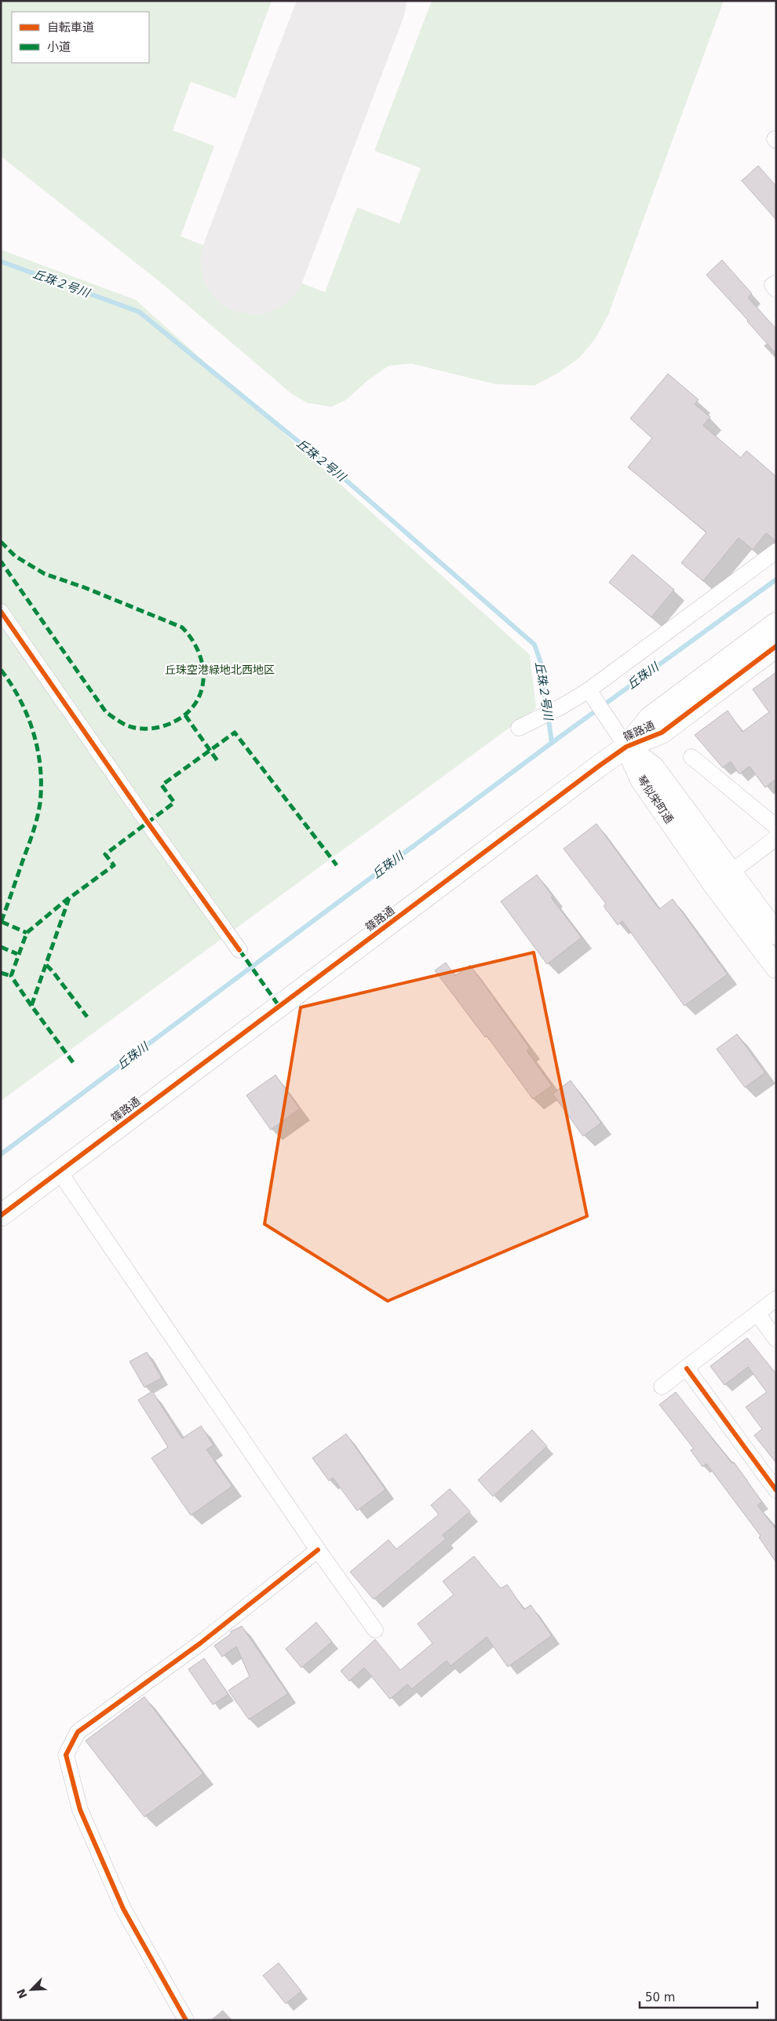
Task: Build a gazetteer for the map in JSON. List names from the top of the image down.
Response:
{
  "streets": {
    "street": ["篠路通", "琴似栄町通"]
  },
  "crossings": [
    ["篠路通", "琴似栄町通"]
  ],
  "water": ["丘珠２号川", "丘珠川"],
  "parks": ["丘珠空港緑地北西地区"],
  "legend": ["自転車道", "小道"],
  "scale_bar": "50 m",
  "north": "bottom left"
}
